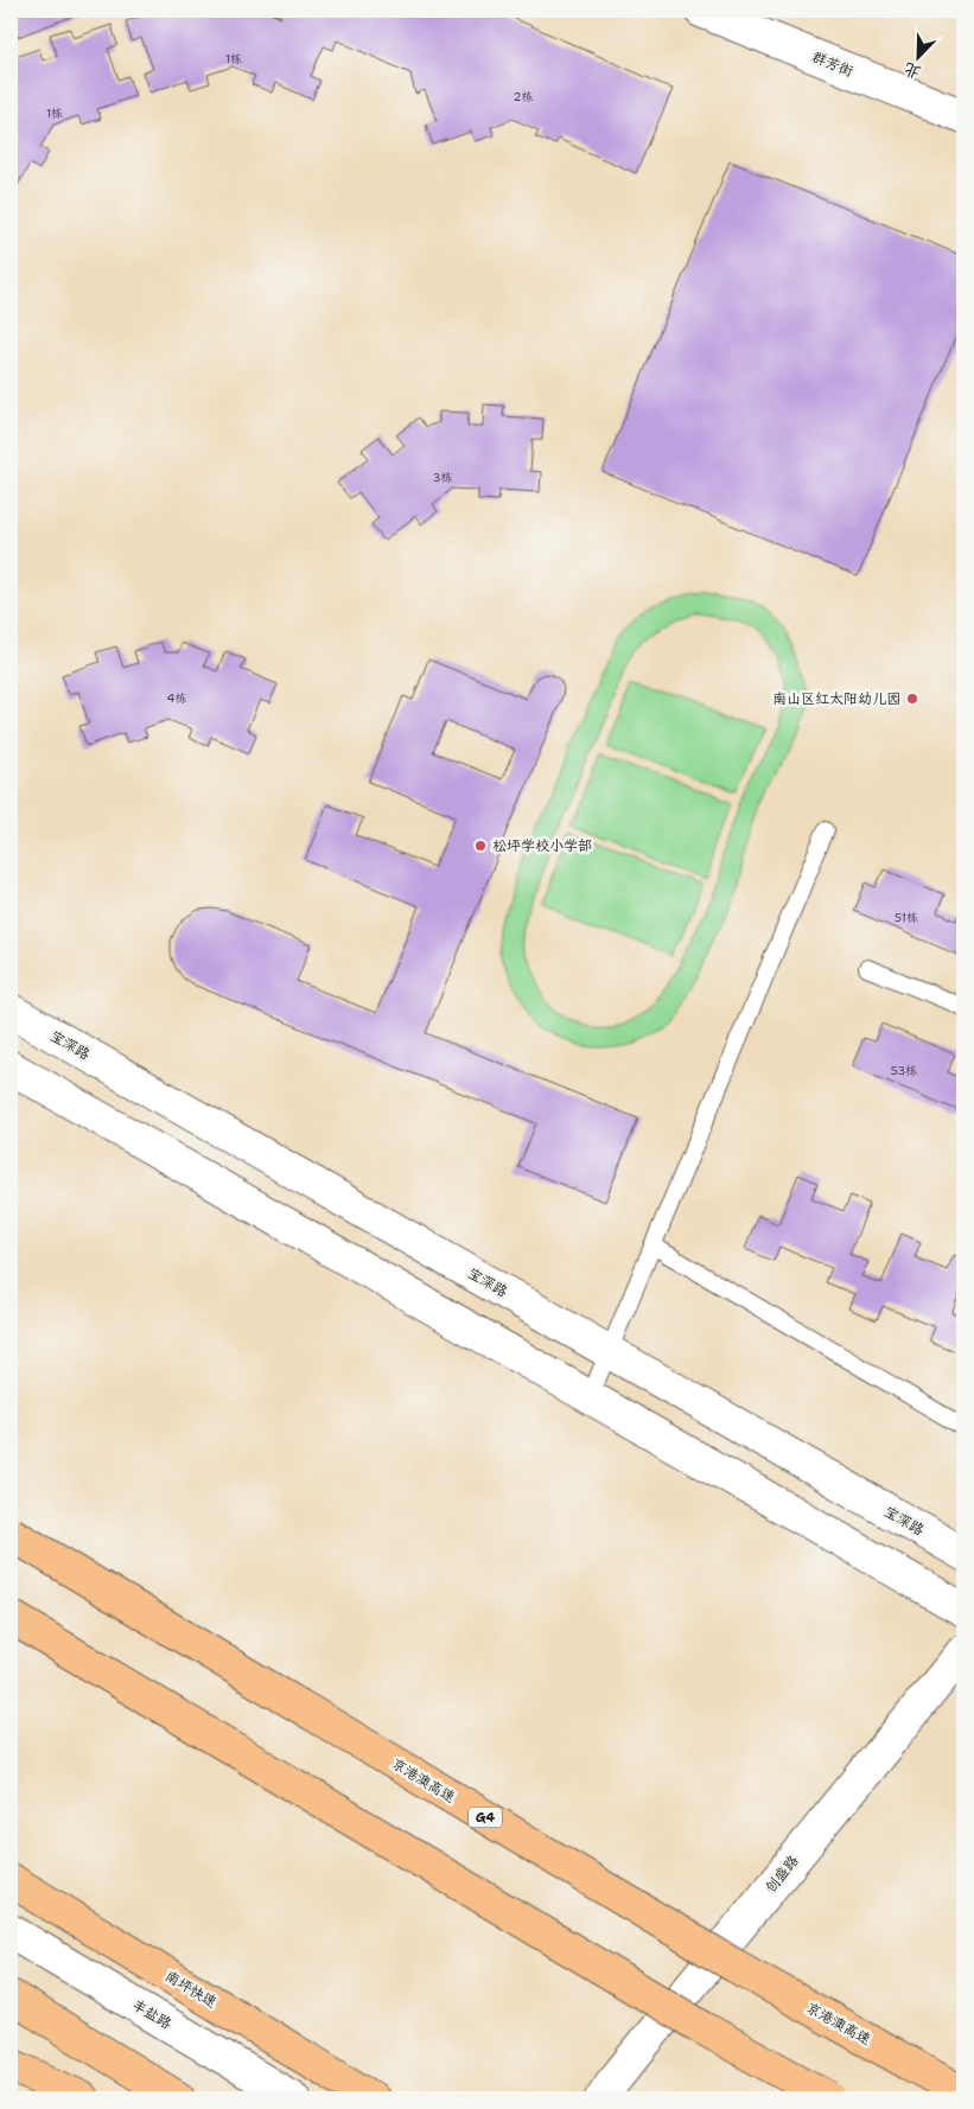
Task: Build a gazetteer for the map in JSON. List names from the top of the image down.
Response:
{
  "streets": {
    "highway": ["京港澳高速", "G4", "南坪快速"],
    "street": [
      "群芳街",
      "宝深路",
      "创盛路",
      "丰盐路"
    ]
  },
  "places": ["南山区红太阳幼儿园", "松坪学校小学部"],
  "house_numbers": [
    "1栋",
    "2栋",
    "1栋",
    "3栋",
    "4栋",
    "51栋",
    "53栋"
  ],
  "north": "bottom left"
}
